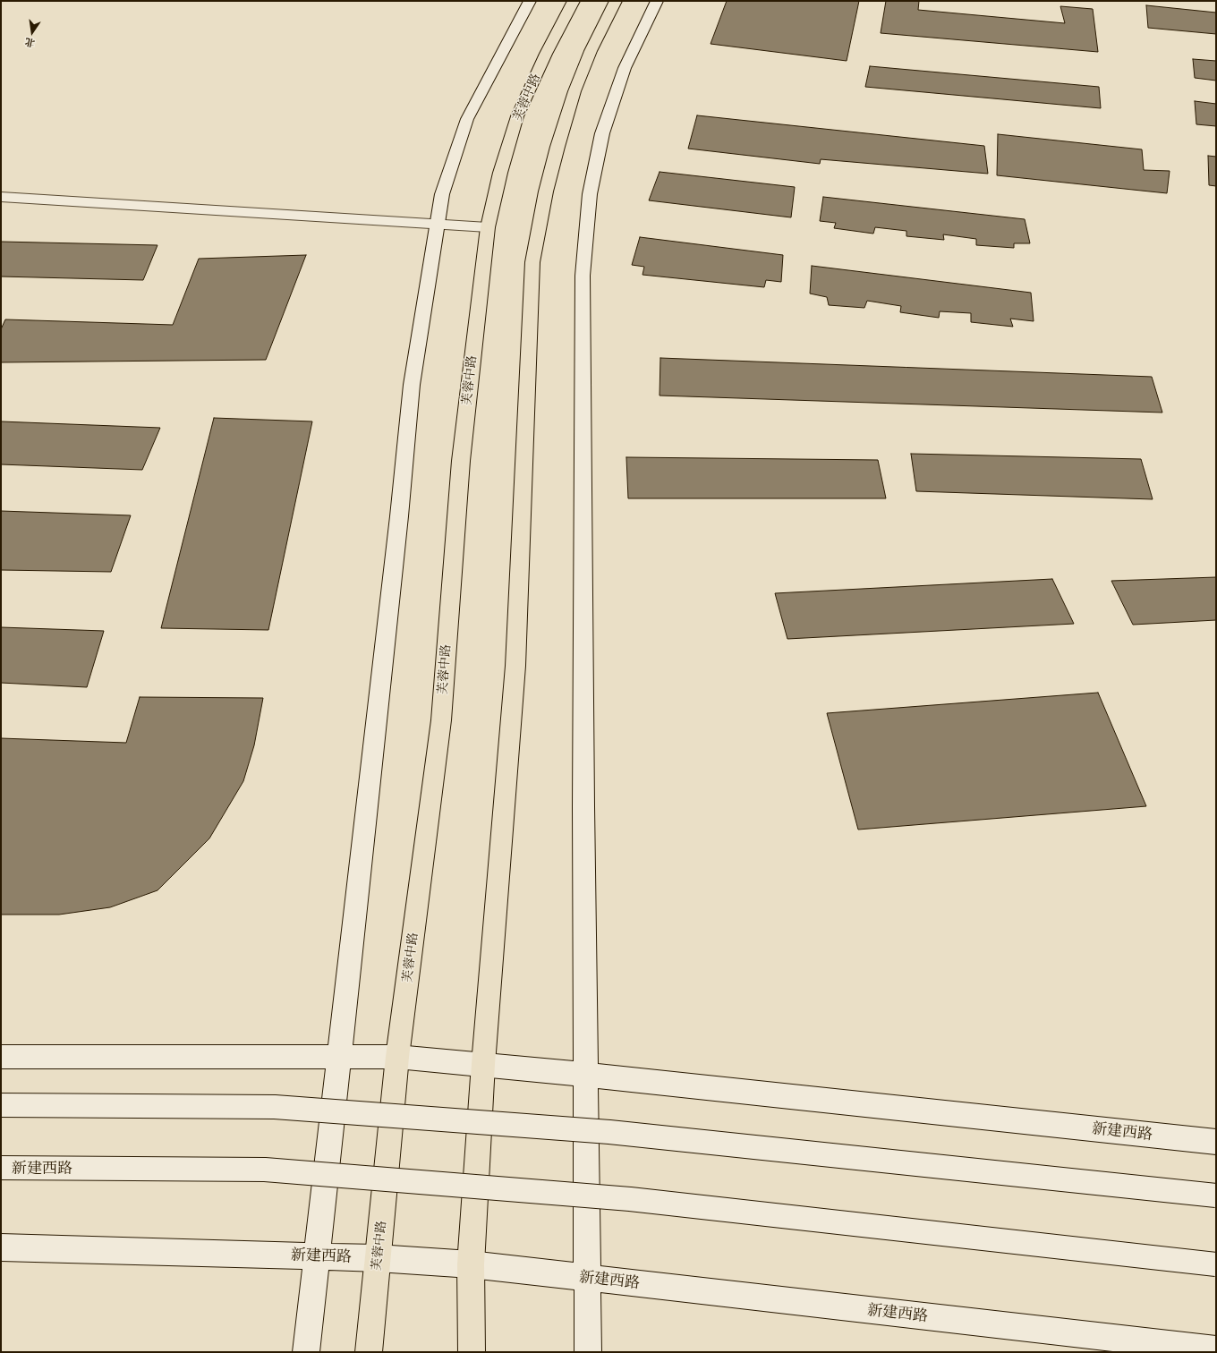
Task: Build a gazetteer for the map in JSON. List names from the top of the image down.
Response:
{
  "streets": {
    "main road": ["芙蓉中路"],
    "street": ["新建西路"]
  },
  "crossings": [
    ["芙蓉中路", "新建西路"]
  ],
  "north": "bottom"
}
